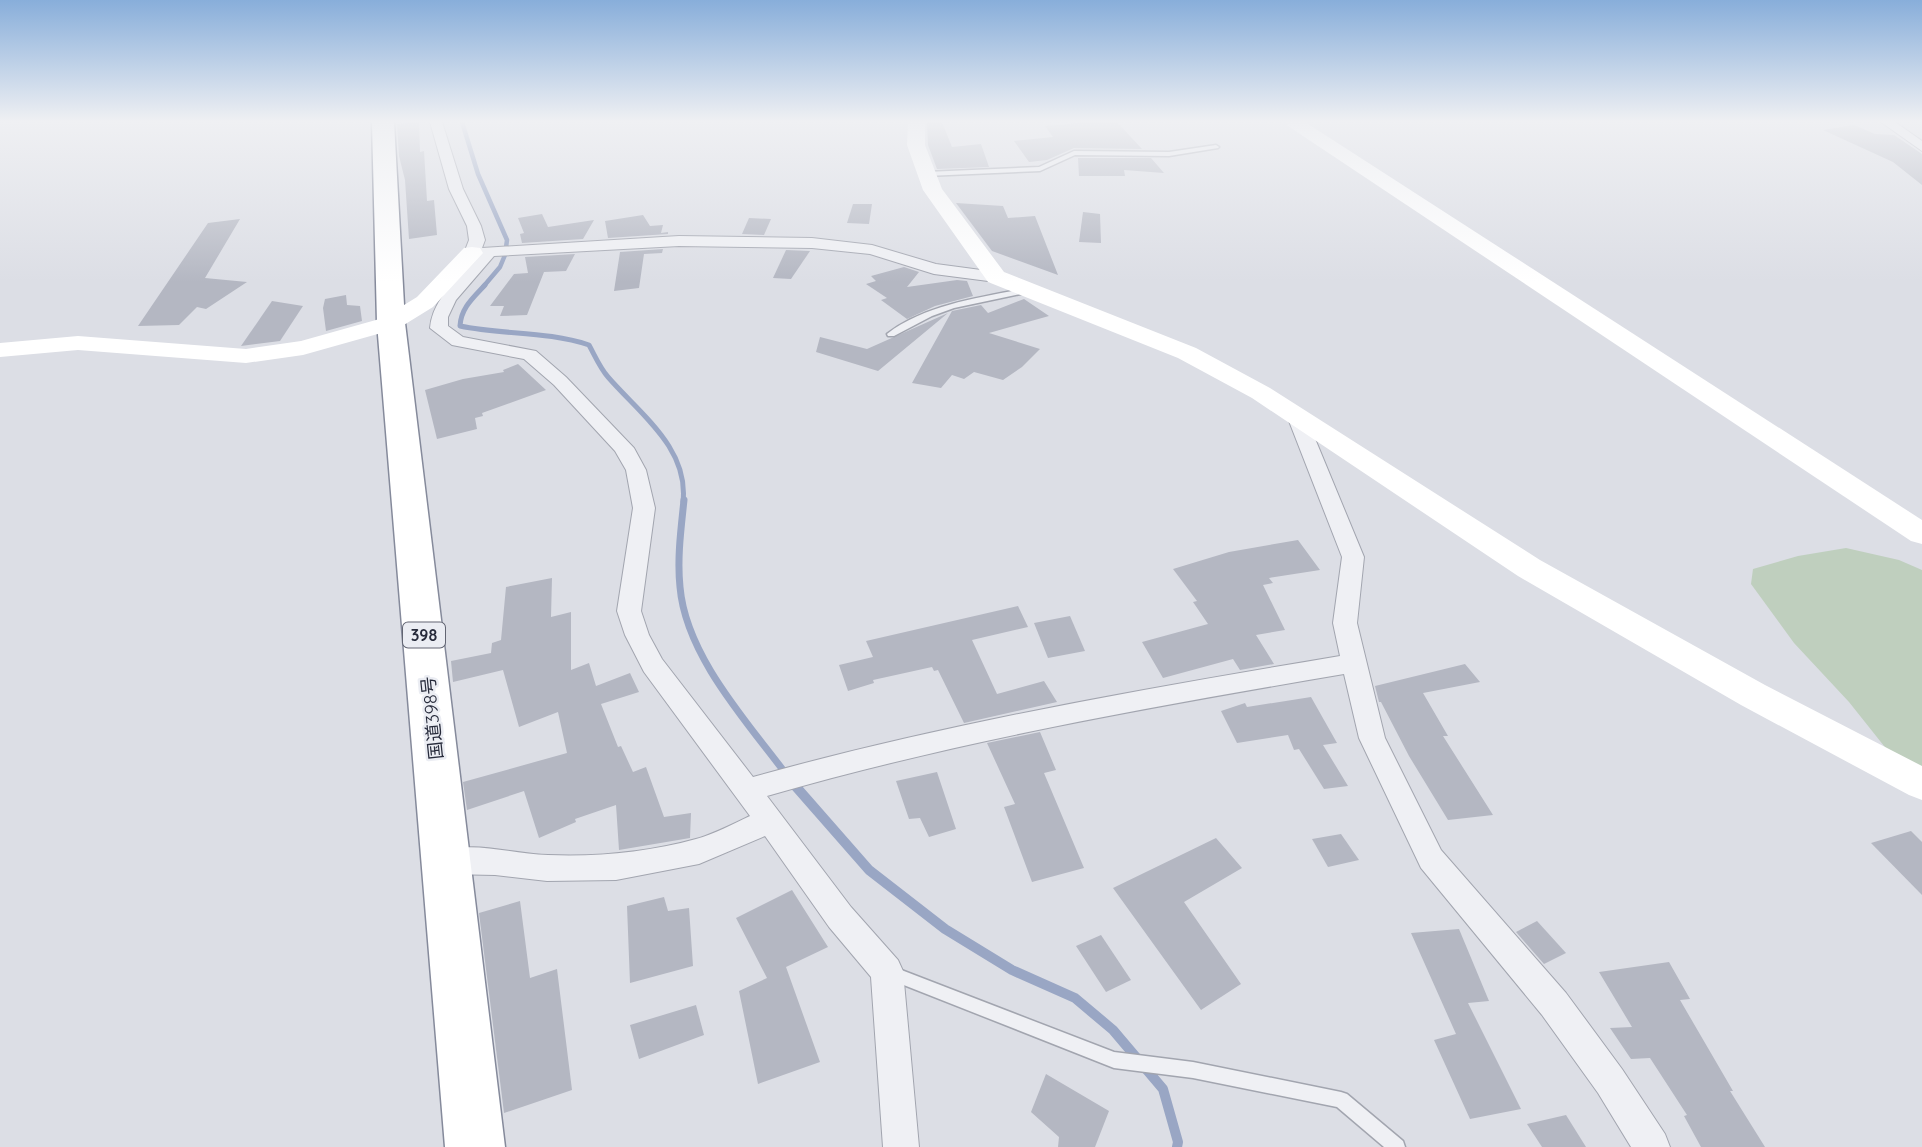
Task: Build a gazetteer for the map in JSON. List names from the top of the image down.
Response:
{
  "streets": {
    "highway": ["398", "国道398号"]
  }
}
